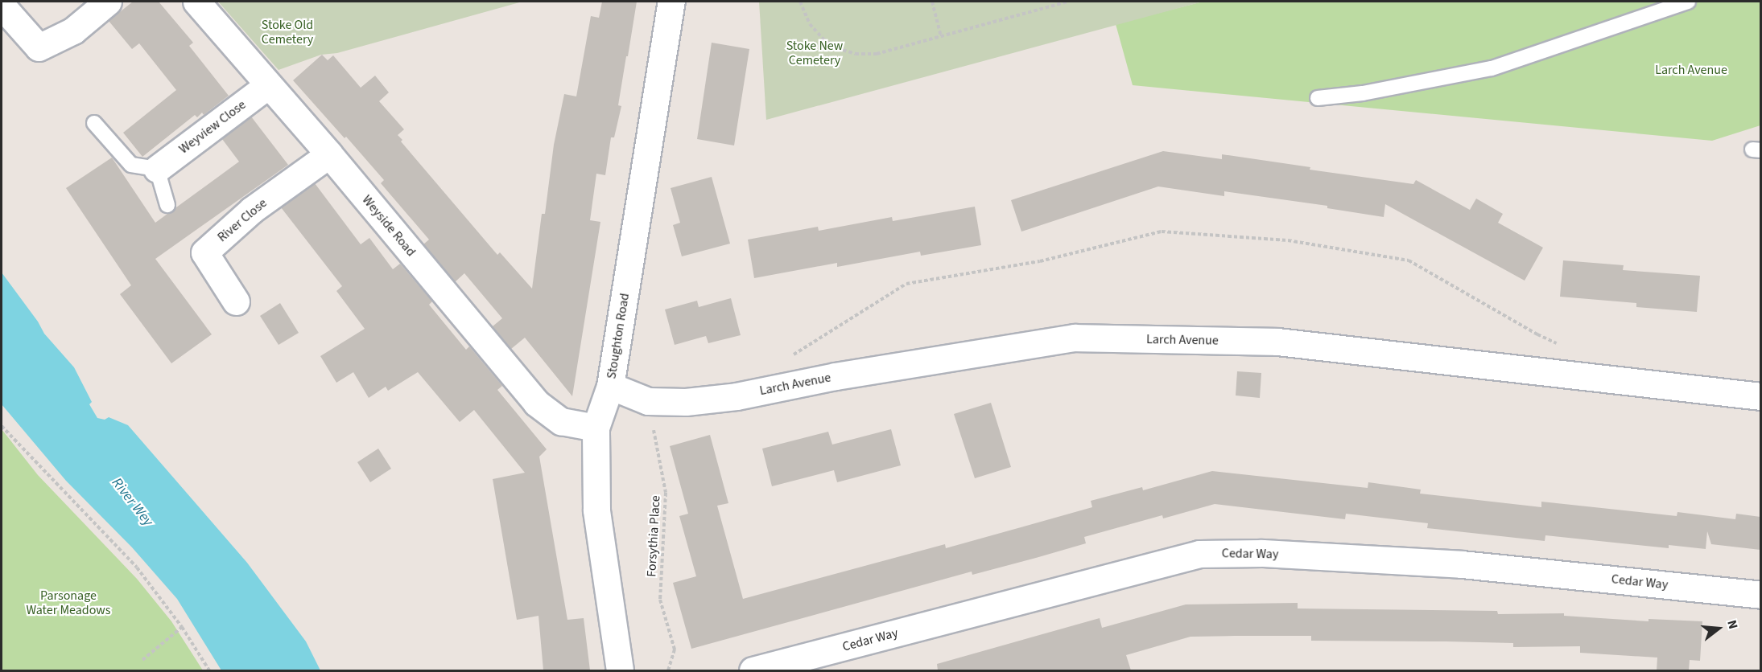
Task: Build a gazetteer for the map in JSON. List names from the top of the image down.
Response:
{
  "streets": {
    "street": [
      "Weyview Close",
      "River Close",
      "Weyside Road",
      "Stoughton Road",
      "Larch Avenue",
      "Cedar Way"
    ],
    "path": ["Forsythia Place"]
  },
  "crossings": [
    ["Weyview Close", "Weyside Road"],
    ["River Close", "Weyside Road"],
    ["Weyside Road", "Stoughton Road"],
    ["Stoughton Road", "Larch Avenue"],
    ["Larch Avenue", "Forsythia Place"]
  ],
  "water": ["River Wey"],
  "parks": [
    "Stoke Old Cemetery",
    "Stoke New Cemetery",
    "Larch Avenue",
    "Parsonage Water Meadows"
  ],
  "north": "right"
}
